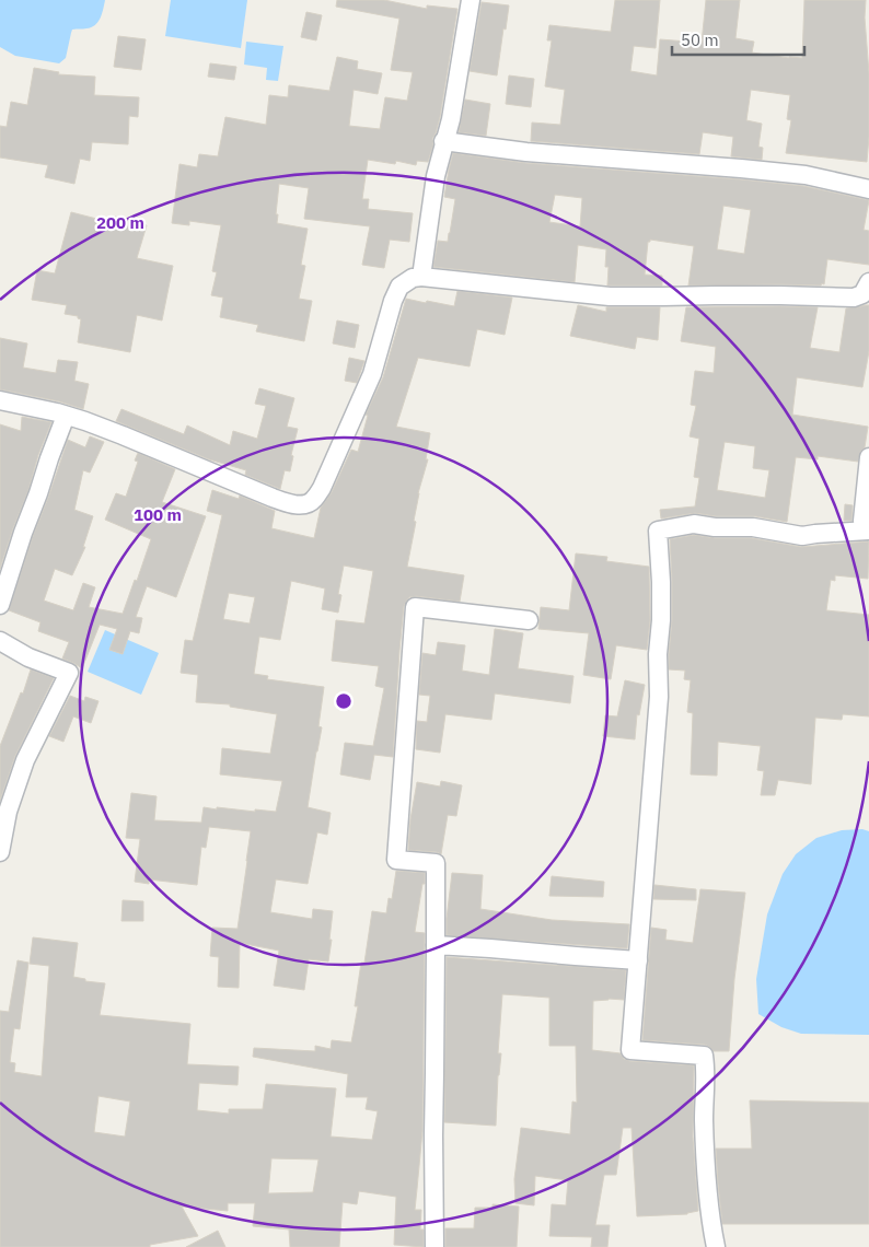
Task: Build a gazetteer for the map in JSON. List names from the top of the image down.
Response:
{
  "scale_bar": "50 m",
  "rings": ["200 m", "100 m"]
}
